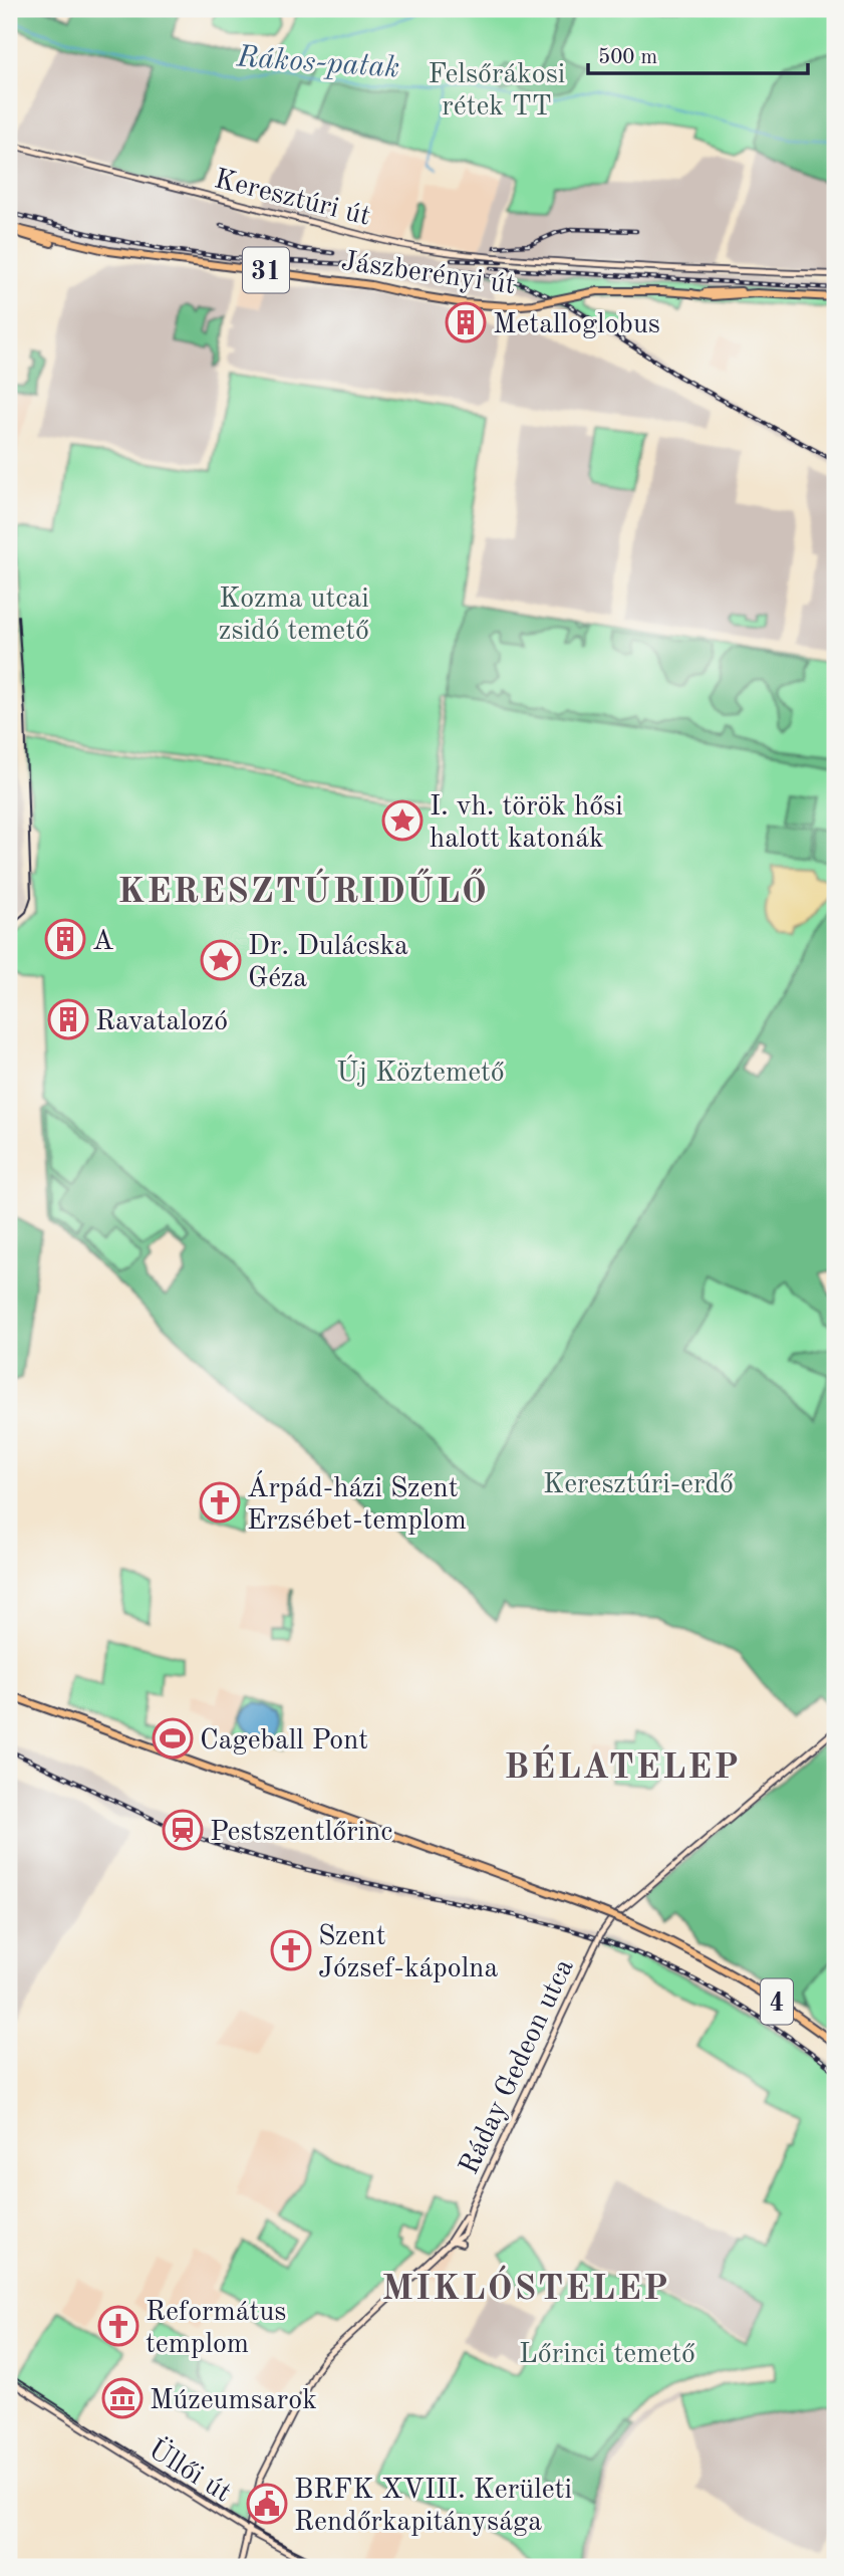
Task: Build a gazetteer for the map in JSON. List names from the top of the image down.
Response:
{
  "streets": {
    "main road": [
      "Keresztúri út",
      "31",
      "Jászberényi út",
      "4",
      "Ráday Gedeon utca",
      "Üllői út"
    ]
  },
  "districts": ["KERESZTÚRIDŰLŐ", "BÉLATELEP", "MIKLÓSTELEP"],
  "water": ["Rákos-patak"],
  "parks": [
    "Felsőrákosi rétek TT",
    "Kozma utcai zsidó temető",
    "Új Köztemető",
    "Keresztúri-erdő",
    "Lőrinci temető"
  ],
  "places": {
    "building": ["Metalloglobus", "A", "Ravatalozó"],
    "place": ["I. vh. török hősi halott katonák", "Dr. Dulácska Géza"],
    "church": ["Árpád-házi Szent Erzsébet-templom", "Szent József-kápolna", "Református templom"],
    "sports": ["Cageball Pont"],
    "station": ["Pestszentlőrinc"],
    "museum": ["Múzeumsarok"],
    "public building": ["BRFK XVIII. Kerületi Rendőrkapitánysága"]
  },
  "scale_bar": "500 m"
}
